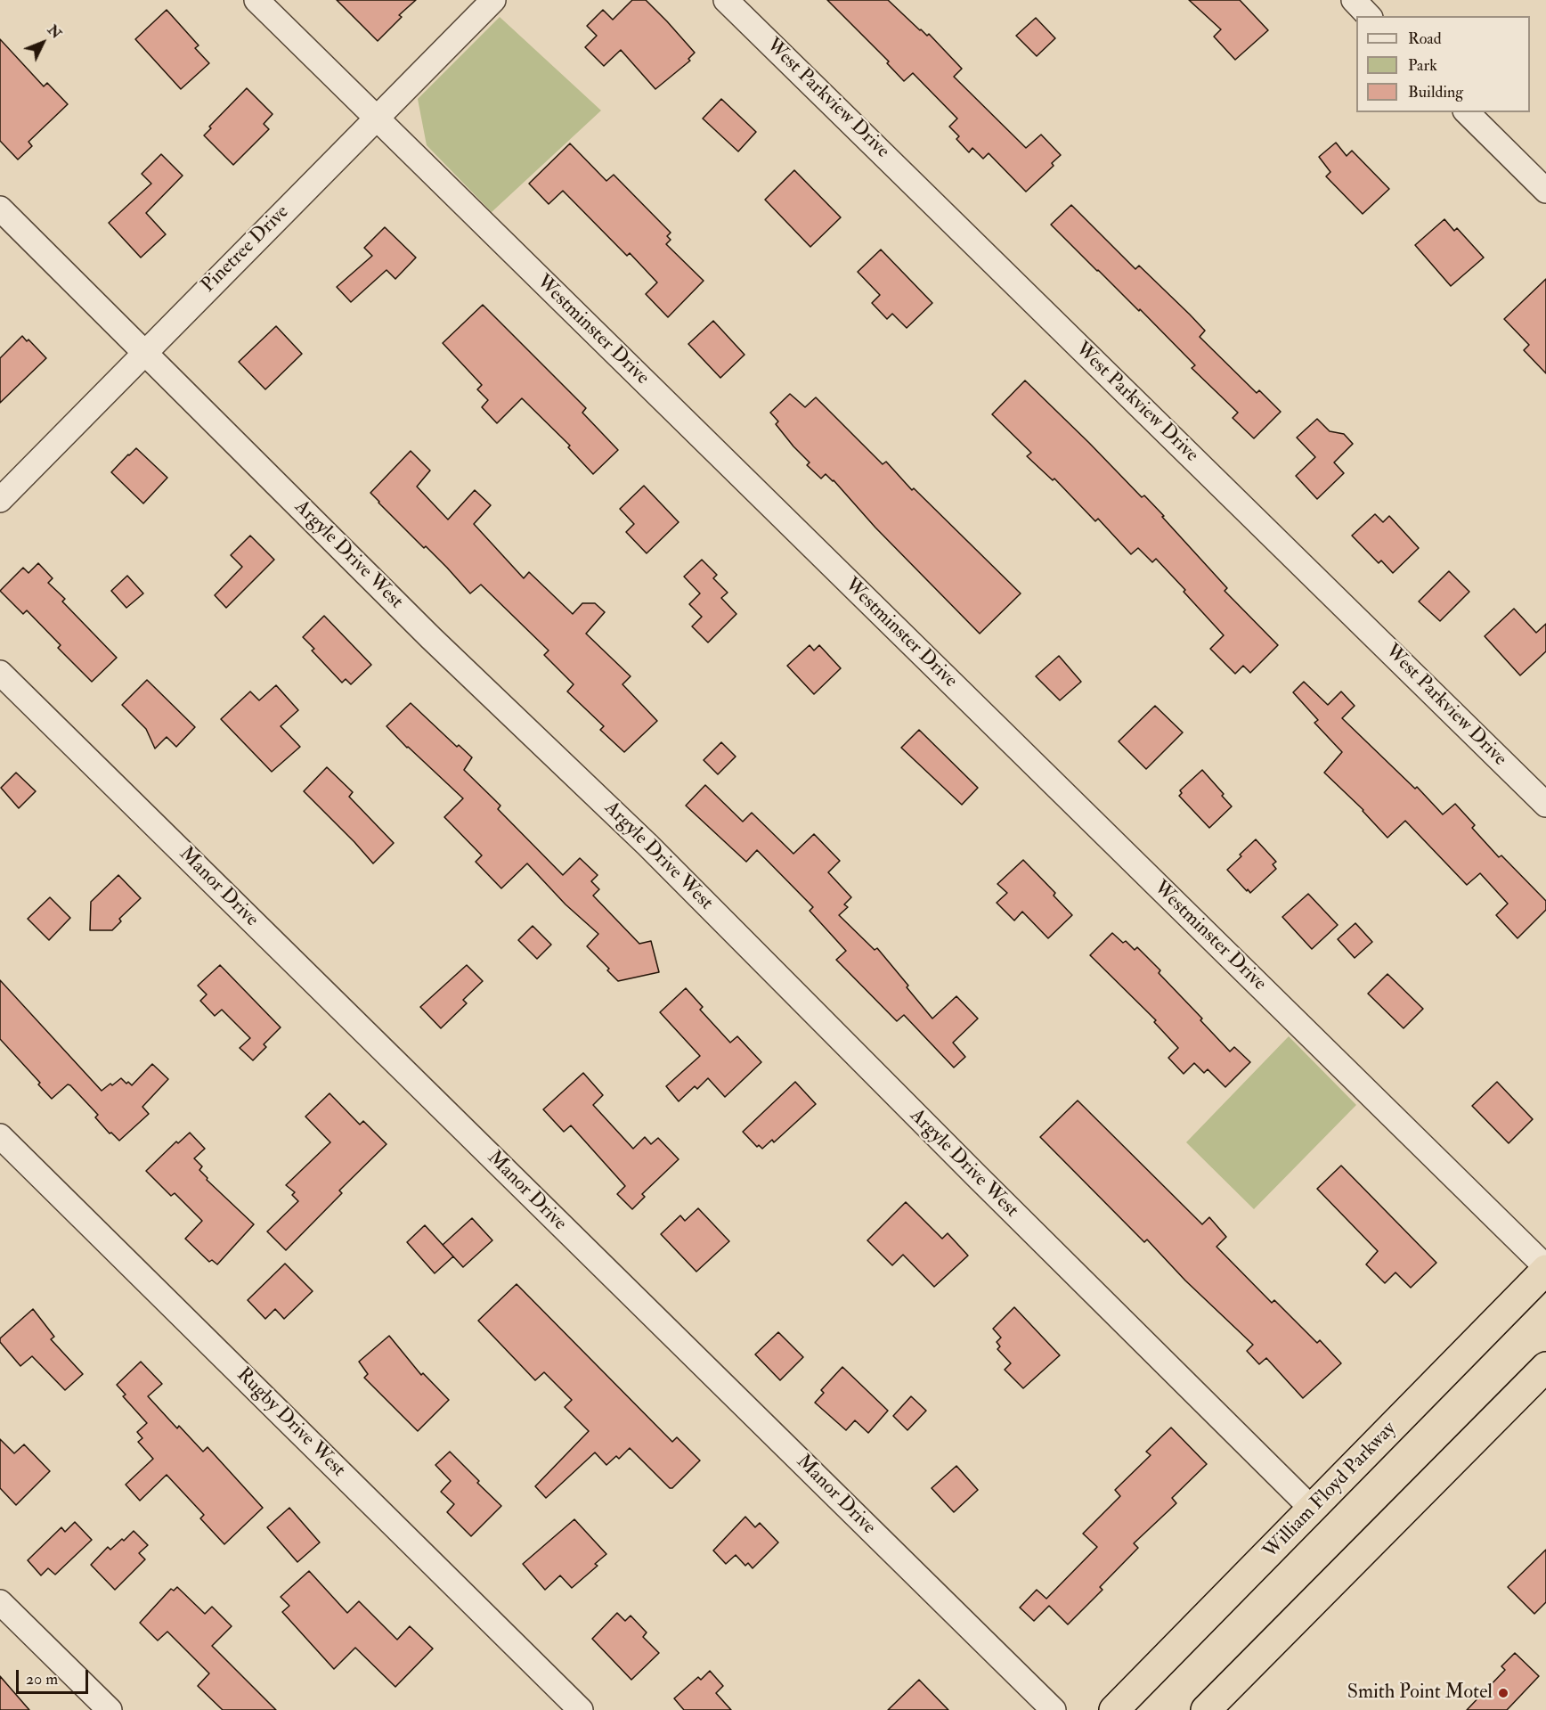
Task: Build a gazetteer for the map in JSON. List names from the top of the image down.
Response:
{
  "streets": {
    "highway": ["William Floyd Parkway"],
    "street": [
      "West Parkview Drive",
      "Pinetree Drive",
      "Westminster Drive",
      "Argyle Drive West",
      "Manor Drive",
      "Rugby Drive West"
    ]
  },
  "crossings": [
    ["Pinetree Drive", "Westminster Drive"],
    ["Pinetree Drive", "Argyle Drive West"],
    ["Westminster Drive", "William Floyd Parkway"],
    ["Argyle Drive West", "William Floyd Parkway"]
  ],
  "places": ["Smith Point Motel"],
  "legend": ["Road", "Park", "Building"],
  "scale_bar": "20 m",
  "north": "top right"
}
